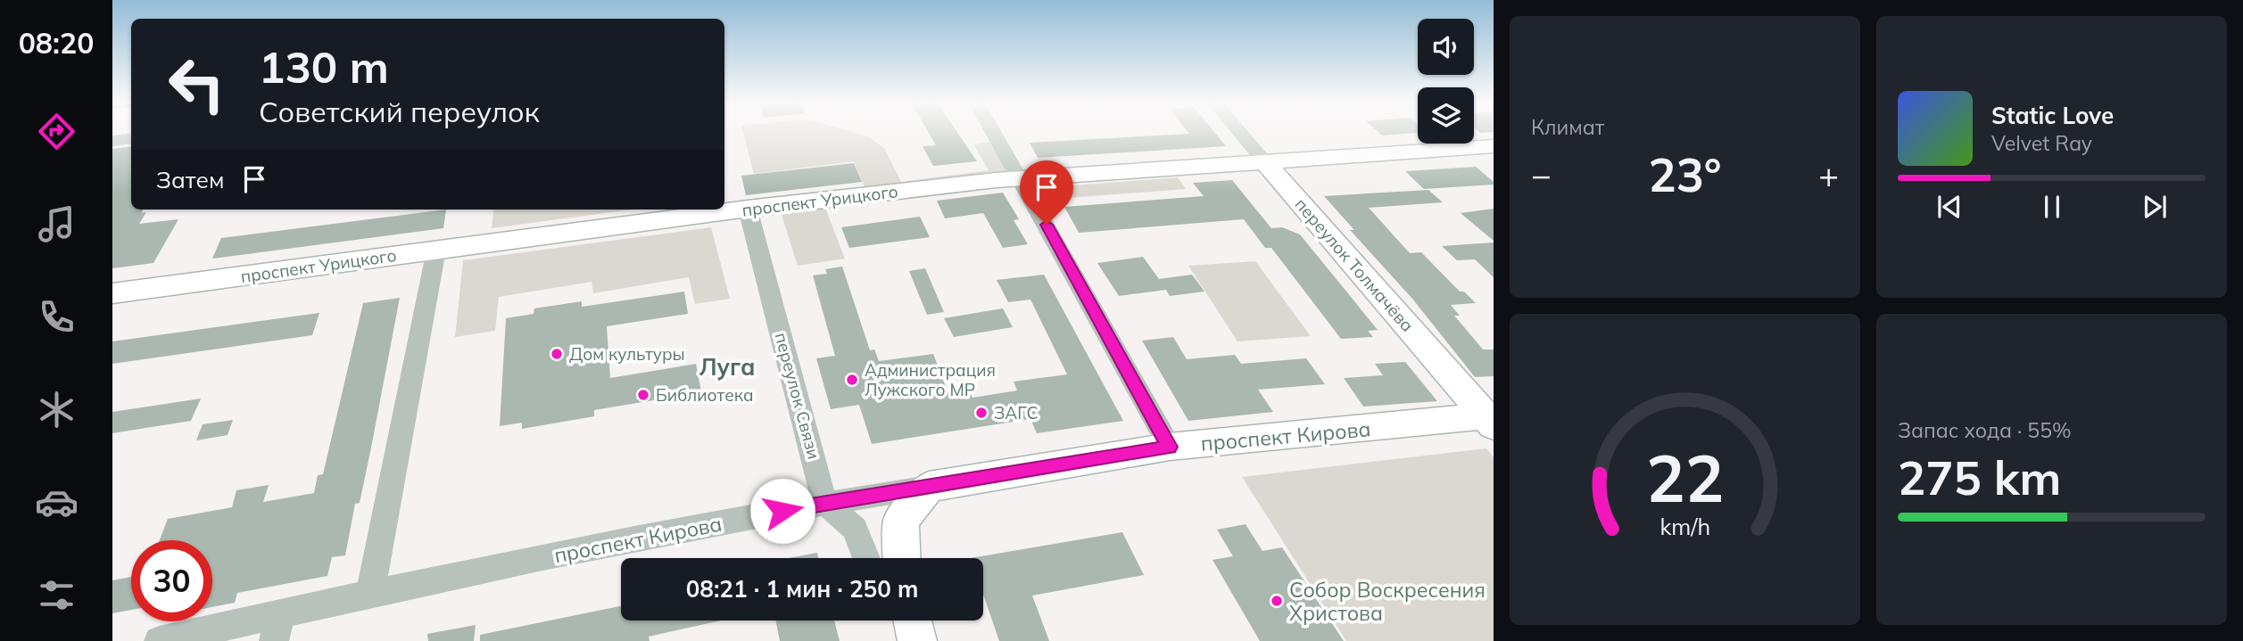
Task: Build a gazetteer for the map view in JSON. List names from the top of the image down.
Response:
{
  "streets": {
    "main road": ["проспект Урицкого", "переулок Толмачёва", "проспект Кирова"],
    "street": ["переулок Связи"]
  },
  "crossings": [
    ["проспект Урицкого", "переулок Толмачёва"],
    ["проспект Урицкого", "переулок Связи"],
    ["переулок Толмачёва", "проспект Кирова"],
    ["переулок Связи", "проспект Кирова"]
  ],
  "districts": ["Луга"],
  "places": [
    "Дом культуры",
    "Администрация Лужского МР",
    "Библиотека",
    "ЗАГС",
    "Собор Воскресения Христова"
  ],
  "page": {
    "tabs": "08:20",
    "tile": [
      "Климат",
      ["Запас хода · 55%", "275 km"]
    ],
    "turn": ["130 m", "Советский переулок"],
    "song": ["Static Love", "Velvet Ray"],
    "heat": ["−", "23°", "+"],
    "then": "Затем",
    "limit": "30",
    "trip": "08:21 · 1 мин · 250 m",
    "gauge": ["22", "km/h"]
  }
}
